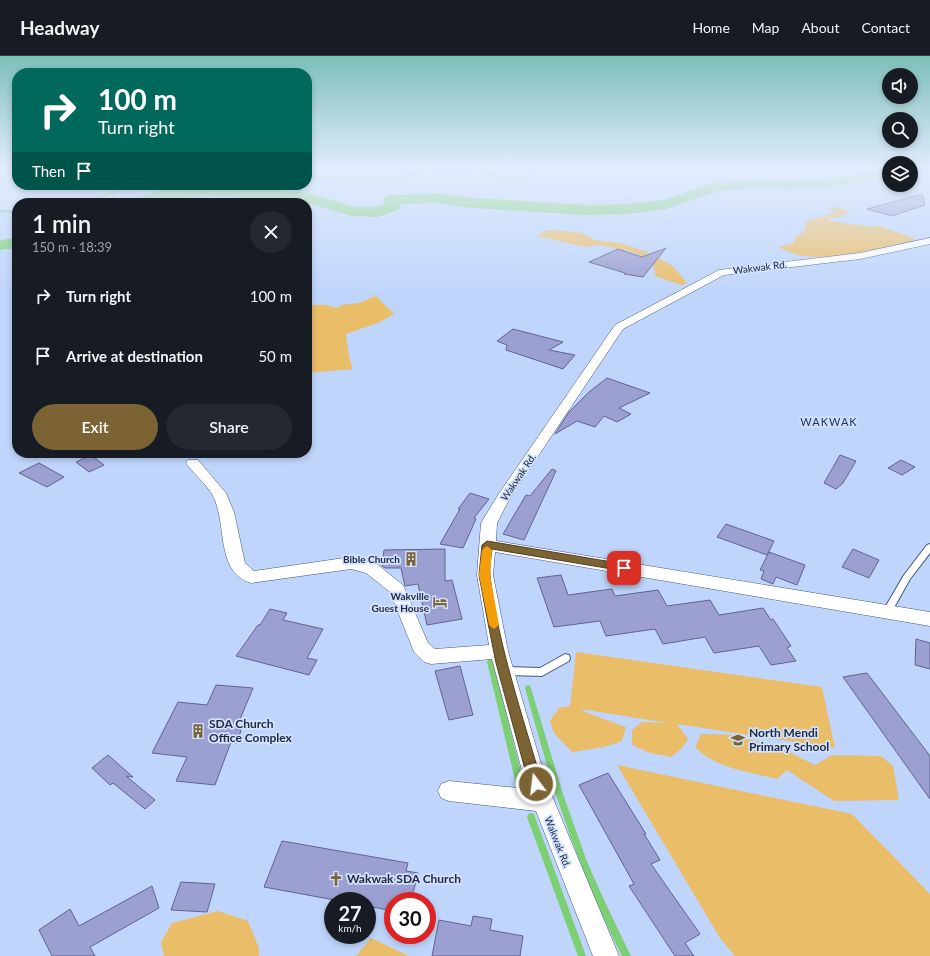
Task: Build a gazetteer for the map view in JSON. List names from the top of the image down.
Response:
{
  "streets": {
    "street": ["Wakwak Rd."]
  },
  "districts": ["WAKWAK"],
  "places": {
    "building": ["Bible Church", "SDA Church Office Complex"],
    "hotel": ["Wakville Guest House"],
    "school or university": ["North Mendi Primary School"],
    "church": ["Wakwak SDA Church"]
  },
  "page": {
    "header": "Headway",
    "nav": [
      "Home",
      "Map",
      "About",
      "Contact"
    ],
    "turn": ["100 m", "Turn right"],
    "then": "Then",
    "heading": ["1 min", "150 m · 18:39"],
    "list": [
      {
        "name": "Turn right",
        "value": "100 m"
      },
      {
        "name": "Arrive at destination",
        "value": "50 m"
      }
    ],
    "buttons": ["Exit", "Share"],
    "speed": "27 km/h",
    "limit": "30"
  }
}
